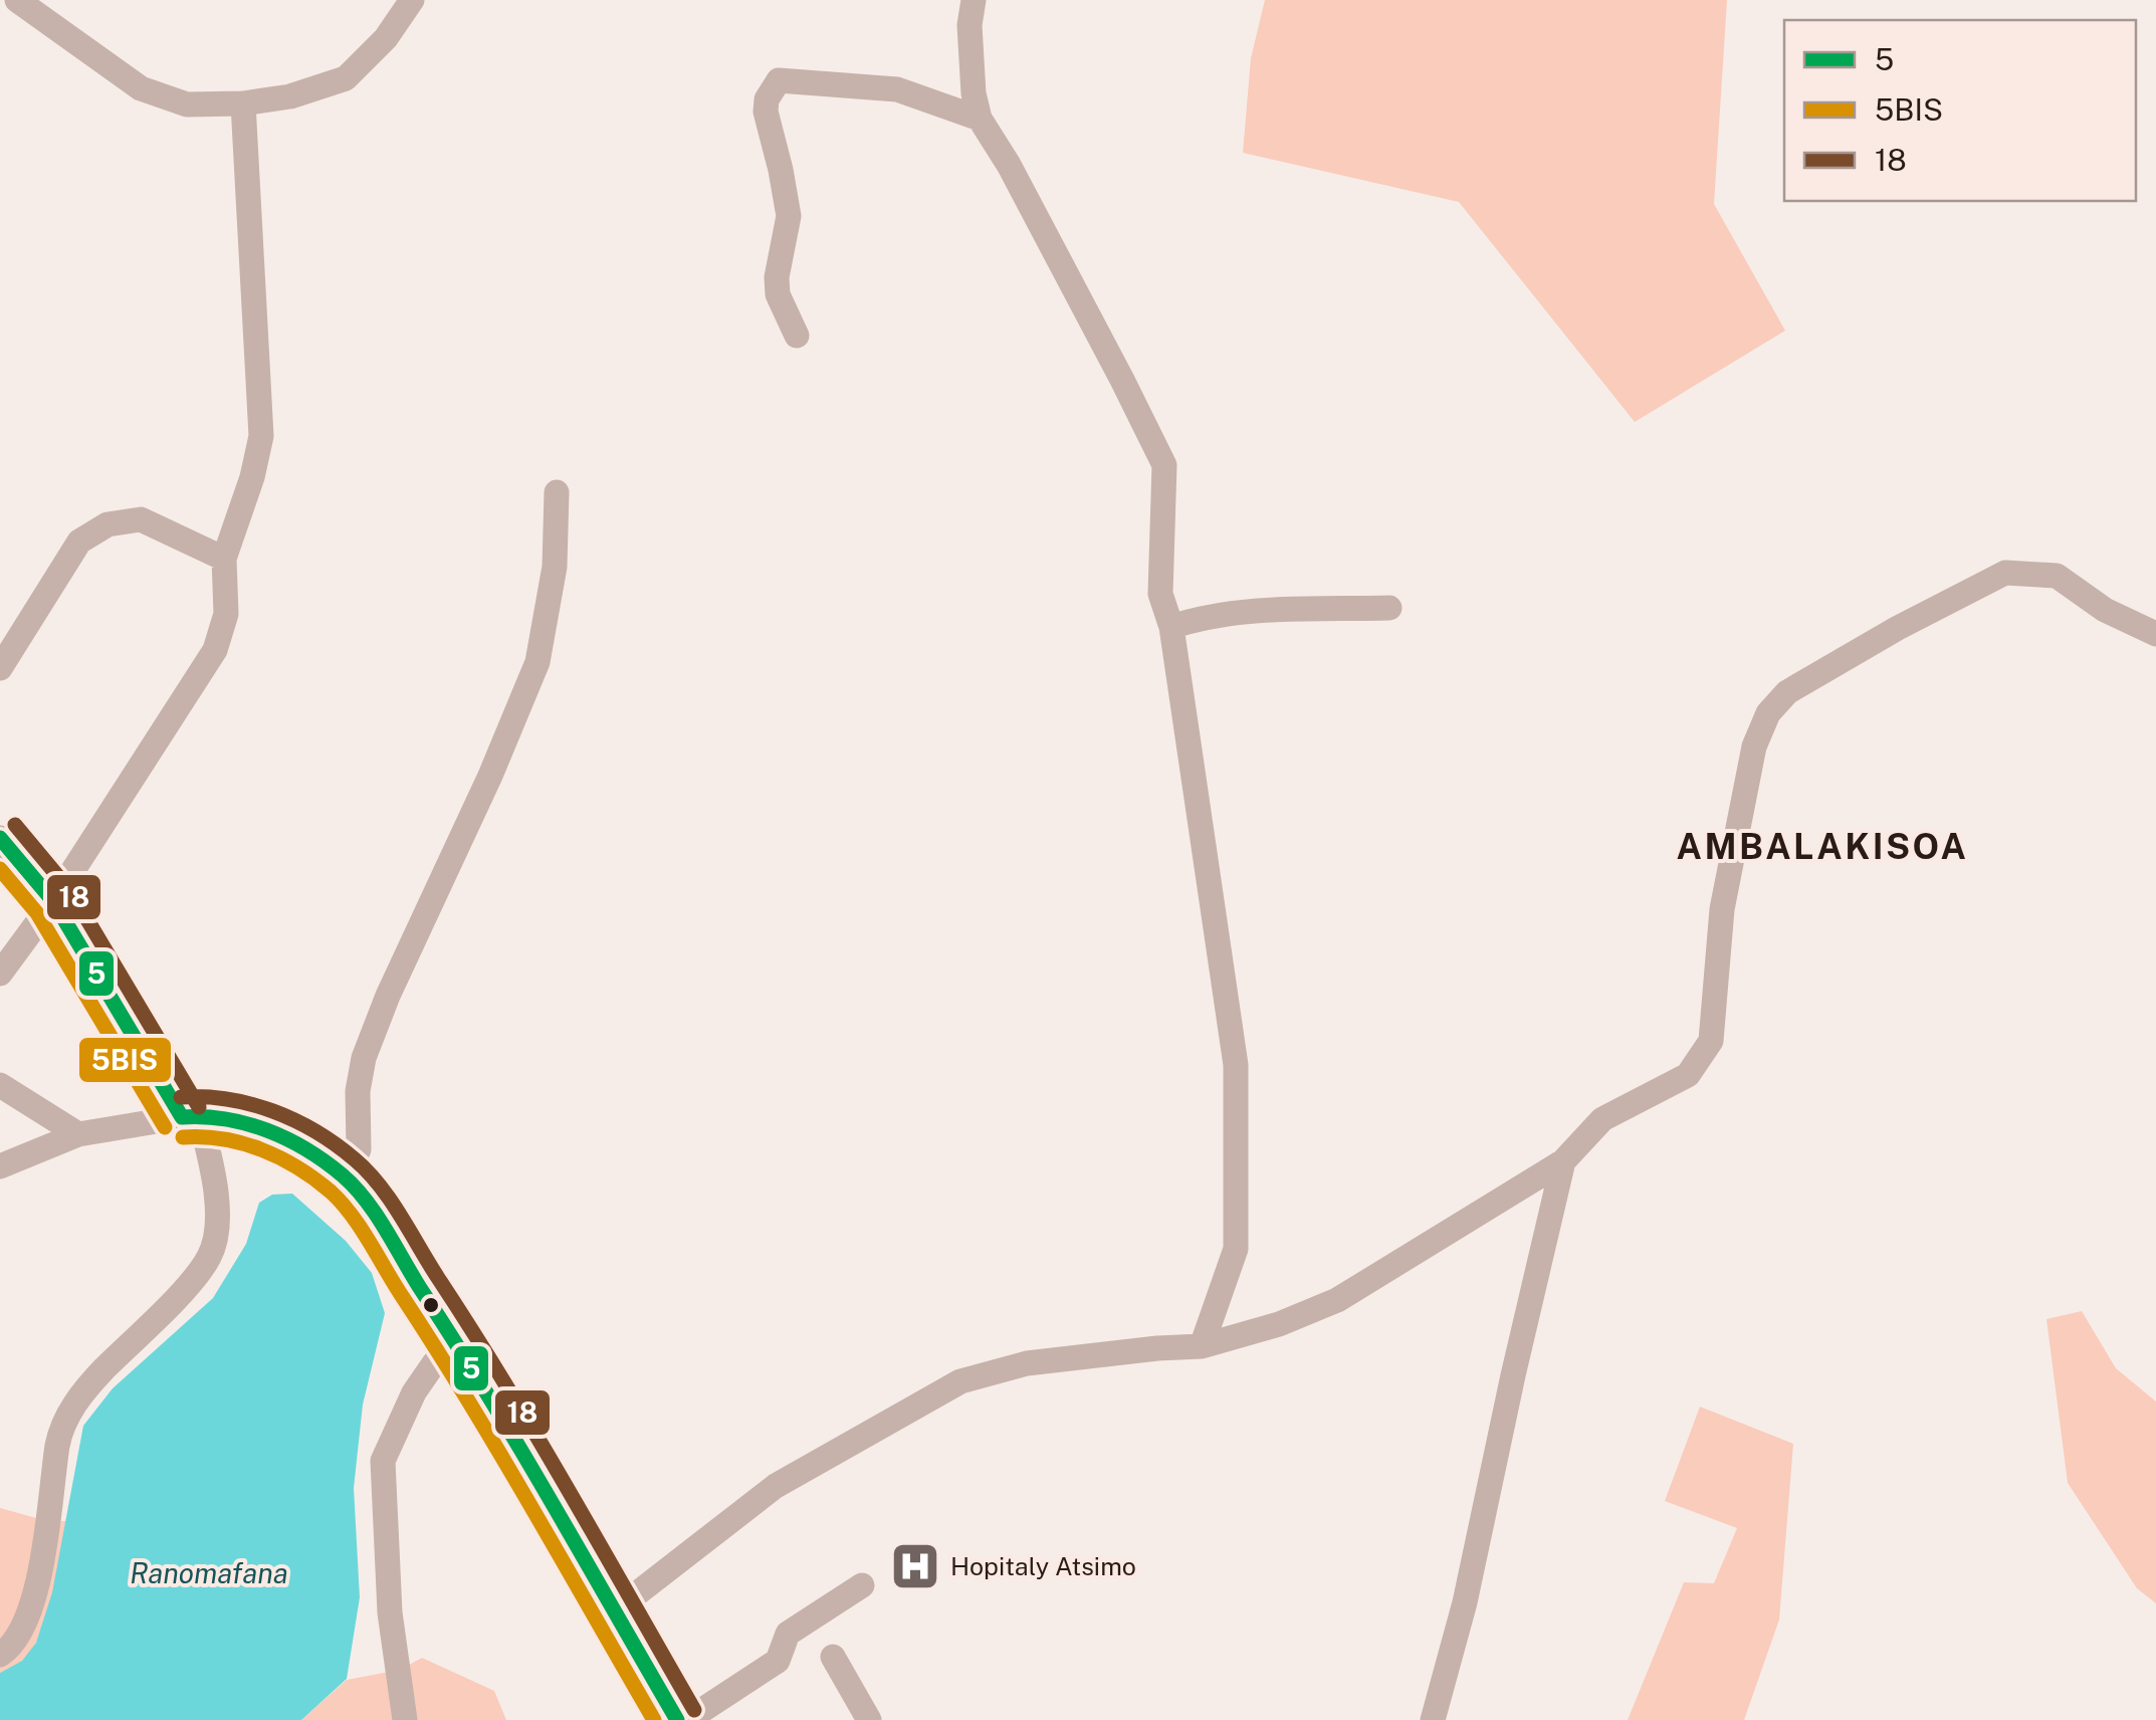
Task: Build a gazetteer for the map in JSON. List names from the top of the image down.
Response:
{
  "districts": ["AMBALAKISOA"],
  "water": ["Ranomafana"],
  "places": {
    "hospital": ["Hopitaly Atsimo"]
  },
  "lines": ["transit line 18", "transit line 5", "transit line 5BIS"],
  "legend": ["5", "5BIS", "18"]
}
